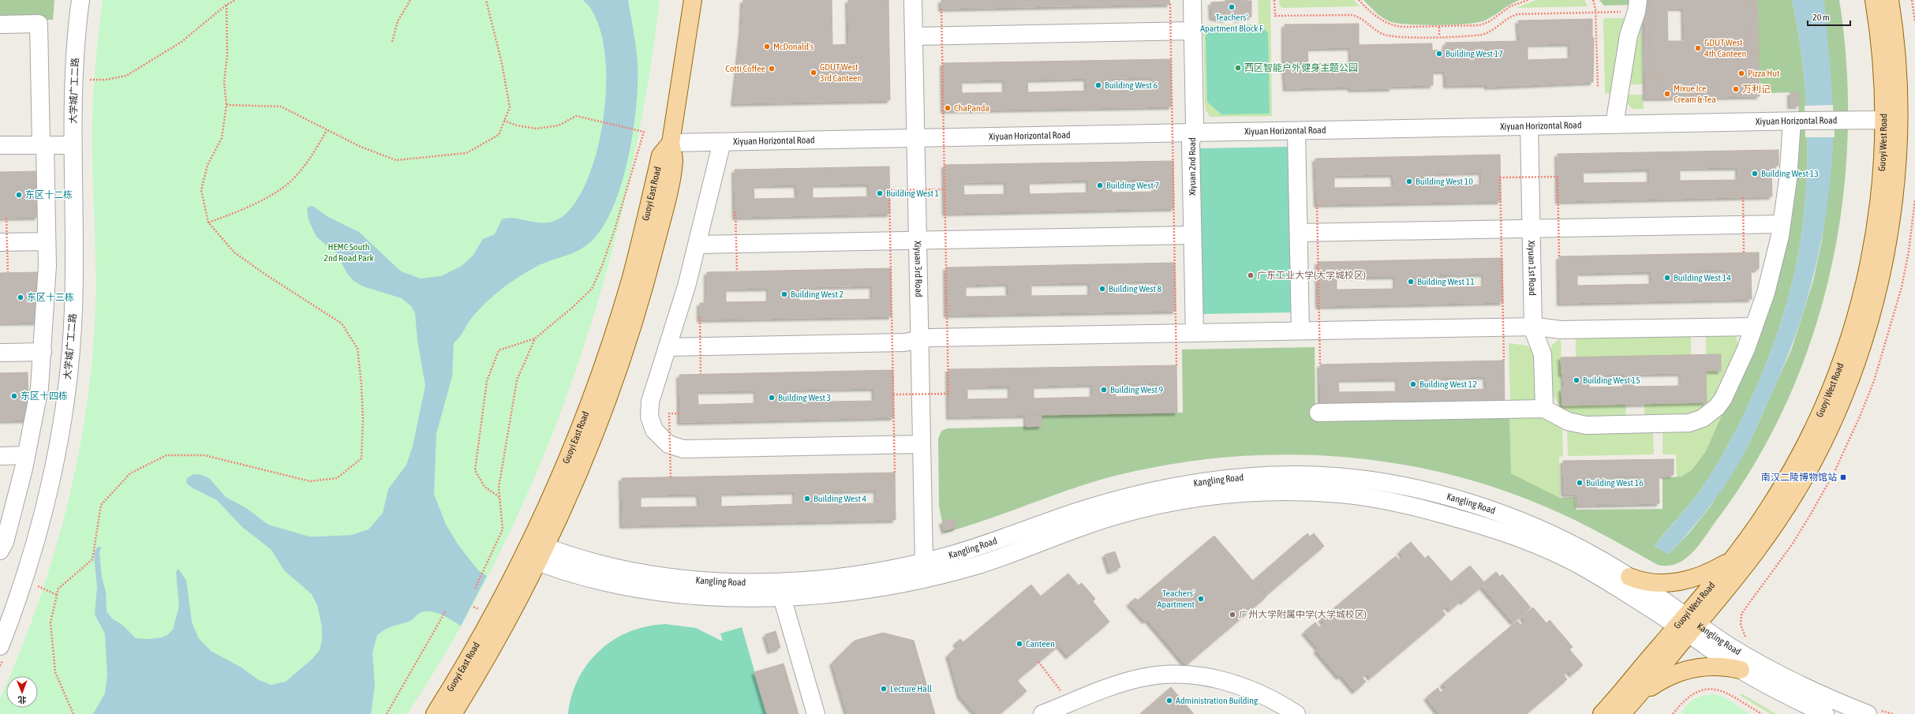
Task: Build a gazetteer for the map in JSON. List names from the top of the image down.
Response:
{
  "streets": {
    "main road": ["Guoyi West Road", "Guoyi East Road"],
    "street": [
      "大学城广工二路",
      "Xiyuan Horizontal Road",
      "Xiyuan 2nd Road",
      "Xiyuan 1st Road",
      "Xiyuan 3rd Road",
      "Kangling Road"
    ]
  },
  "crossings": [
    ["Xiyuan Horizontal Road", "Guoyi West Road"],
    ["Xiyuan Horizontal Road", "Xiyuan 2nd Road"],
    ["Xiyuan Horizontal Road", "Guoyi East Road"],
    ["Xiyuan Horizontal Road", "Xiyuan 1st Road"],
    ["Xiyuan Horizontal Road", "Xiyuan 3rd Road"],
    ["Guoyi West Road", "Kangling Road"],
    ["Guoyi East Road", "Kangling Road"],
    ["Xiyuan 3rd Road", "Kangling Road"]
  ],
  "parks": ["HEMC South 2nd Road Park"],
  "places": {
    "other": [
      "Teachers' Apartment Block F",
      "McDonald's",
      "GDUT West 4th Canteen",
      "Building West 17",
      "西区智能户外健身主题公园",
      "Cotti Coffee",
      "GDUT West 3rd Canteen",
      "Pizza Hut",
      "Building West 6",
      "万利记",
      "Mixue Ice Cream & Tea",
      "ChaPanda",
      "Building West 13",
      "Building West 10",
      "Building West 7",
      "Building West 1",
      "东区十二栋",
      "广东工业大学(大学城校区)",
      "Building West 14",
      "Building West 11",
      "Building West 8",
      "Building West 2",
      "东区十三栋",
      "Building West 15",
      "Building West 12",
      "Building West 9",
      "东区十四栋",
      "Building West 3",
      "Building West 16",
      "Building West 4",
      "Teachers' Apartment",
      "广州大学附属中学(大学城校区)",
      "Canteen",
      "Lecture Hall",
      "Administration Building"
    ],
    "transit": ["南汉二陵博物馆站"]
  },
  "scale_bar": "20 m",
  "north": "bottom"
}
